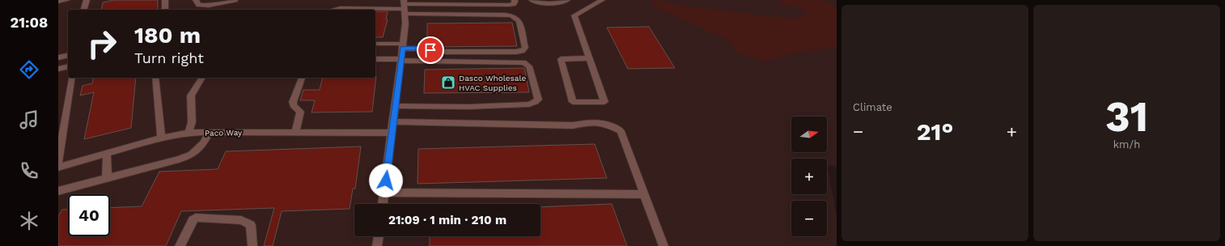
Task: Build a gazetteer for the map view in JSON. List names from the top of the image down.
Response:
{
  "streets": {
    "street": ["Paco Way"]
  },
  "places": {
    "shop": ["Dasco Wholesale HVAC Supplies"]
  },
  "north": "right",
  "page": {
    "tabs": "21:08",
    "tile": [
      "Climate",
      ["31", "km/h"]
    ],
    "turn": ["180 m", "Turn right"],
    "map_buttons": ["+", "−"],
    "heat": ["−", "21°", "+"],
    "limit": "40",
    "trip": "21:09 · 1 min · 210 m"
  }
}
